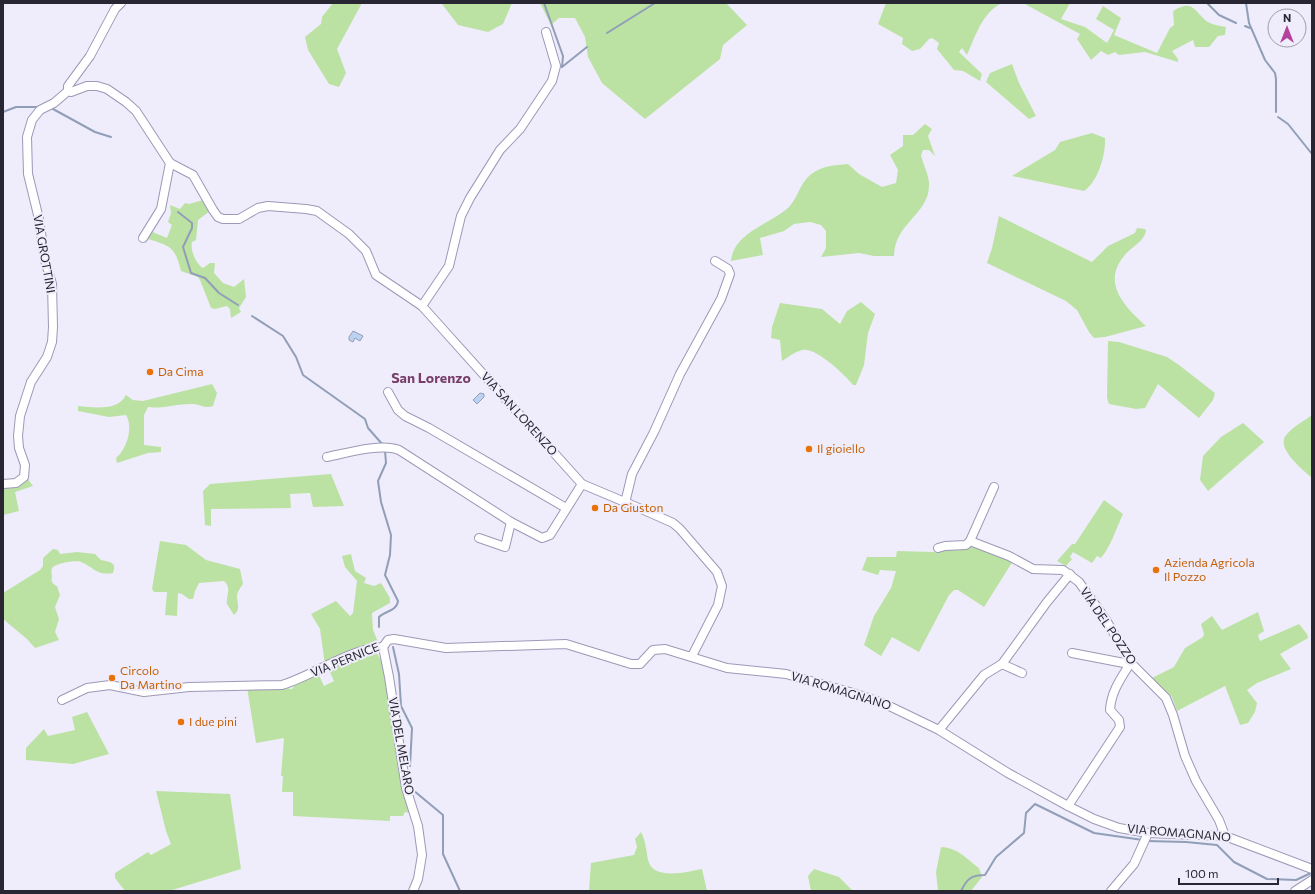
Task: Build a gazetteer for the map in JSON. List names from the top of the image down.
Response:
{
  "streets": {
    "street": [
      "VIA GROTTINI",
      "VIA SAN LORENZO",
      "VIA DEL POZZO",
      "VIA PERNICE",
      "VIA ROMAGNANO",
      "VIA DEL MELARO"
    ]
  },
  "crossings": [
    ["VIA GROTTINI", "VIA SAN LORENZO"],
    ["VIA SAN LORENZO", "VIA PERNICE"],
    ["VIA SAN LORENZO", "VIA ROMAGNANO"],
    ["VIA DEL POZZO", "VIA ROMAGNANO"],
    ["VIA PERNICE", "VIA ROMAGNANO"],
    ["VIA PERNICE", "VIA DEL MELARO"]
  ],
  "districts": ["San Lorenzo"],
  "places": [
    "Da Cima",
    "Il gioiello",
    "Da Giuston",
    "Azienda Agricola Il Pozzo",
    "Circolo Da Martino",
    "I due pini"
  ],
  "scale_bar": "100 m",
  "north": "top"
}
